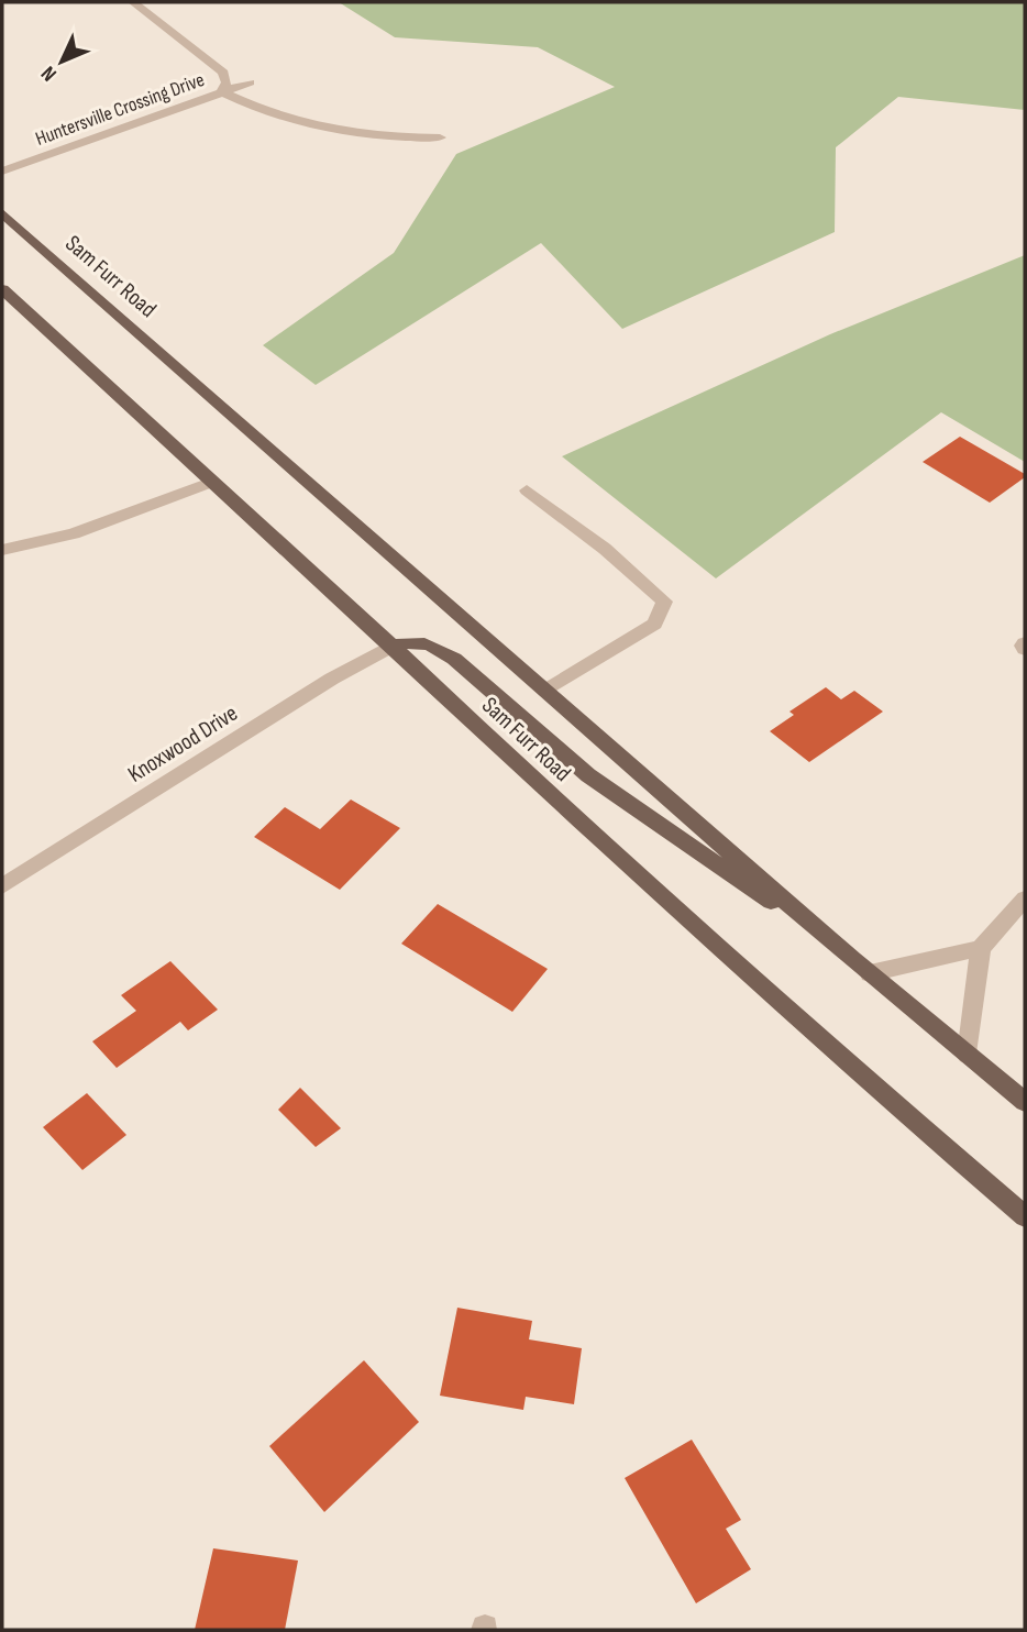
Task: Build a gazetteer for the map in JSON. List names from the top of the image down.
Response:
{
  "streets": {
    "main road": ["Sam Furr Road"],
    "street": ["Huntersville Crossing Drive", "Knoxwood Drive"]
  },
  "crossings": [
    ["Sam Furr Road", "Knoxwood Drive"]
  ],
  "north": "bottom left"
}
